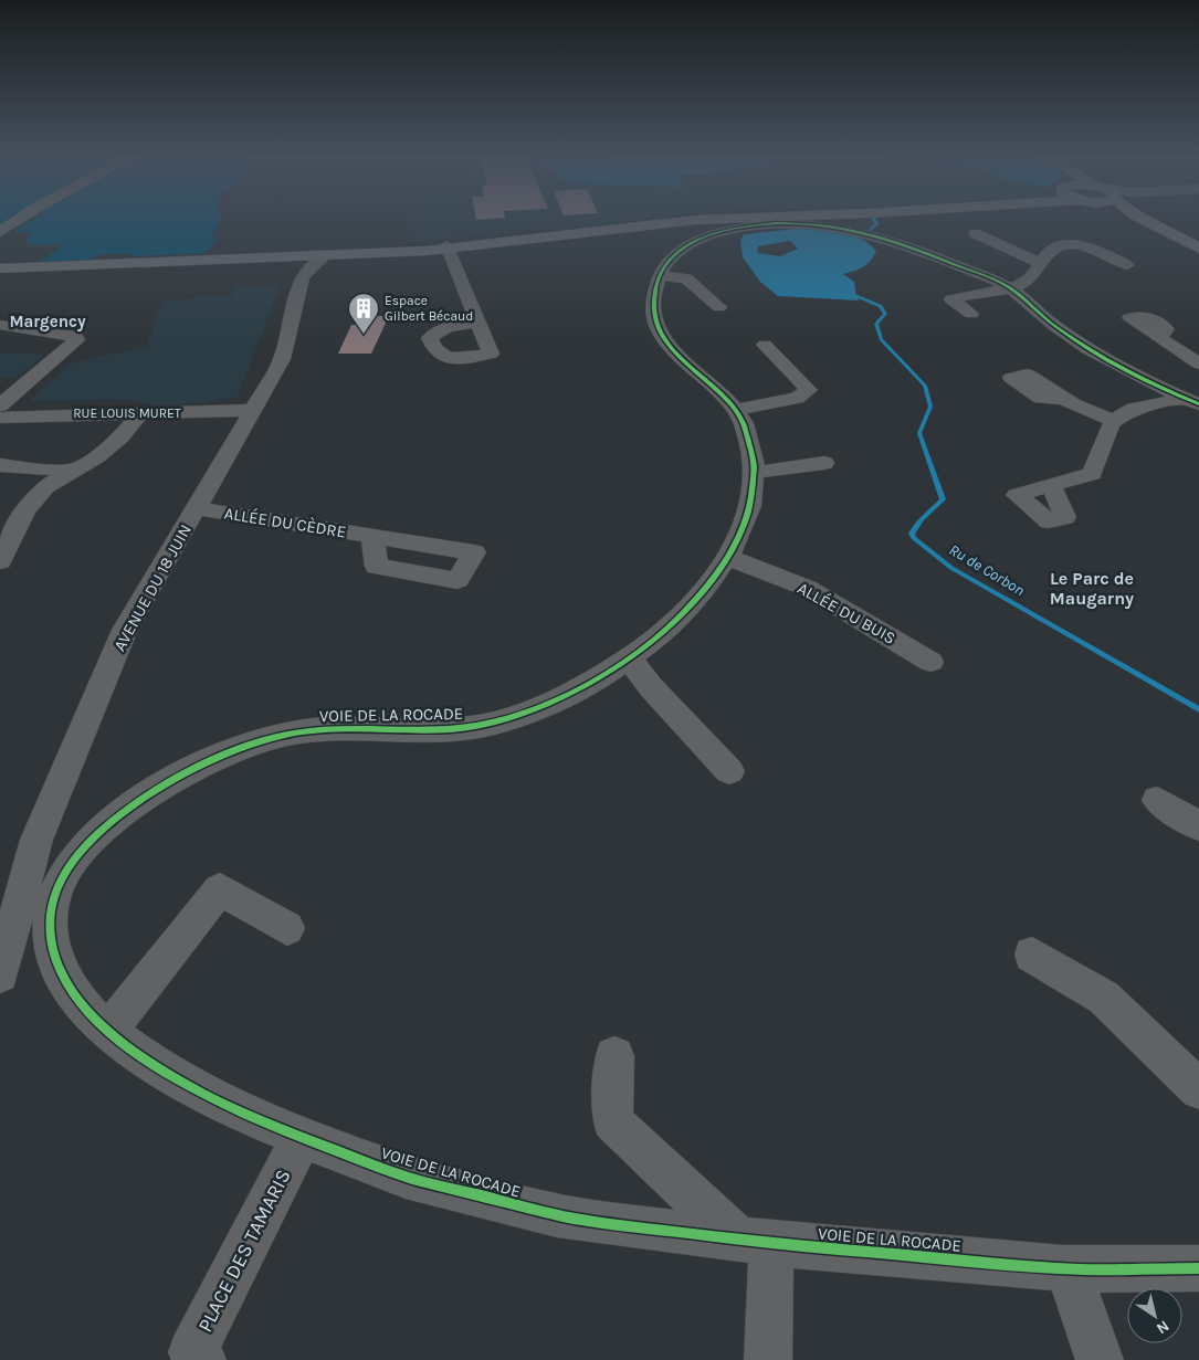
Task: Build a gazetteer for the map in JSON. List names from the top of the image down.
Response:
{
  "streets": {
    "street": [
      "RUE LOUIS MURET",
      "ALLÉE DU CÈDRE",
      "AVENUE DU 18 JUIN",
      "ALLÉE DU BUIS",
      "VOIE DE LA ROCADE",
      "PLACE DES TAMARIS"
    ]
  },
  "crossings": [
    ["RUE LOUIS MURET", "AVENUE DU 18 JUIN"],
    ["ALLÉE DU CÈDRE", "AVENUE DU 18 JUIN"],
    ["ALLÉE DU BUIS", "VOIE DE LA ROCADE"],
    ["VOIE DE LA ROCADE", "PLACE DES TAMARIS"]
  ],
  "districts": ["Margency", "Le Parc de Maugarny"],
  "water": ["Ru de Corbon"],
  "places": {
    "building": ["Espace Gilbert Bécaud"]
  },
  "north": "bottom right"
}
